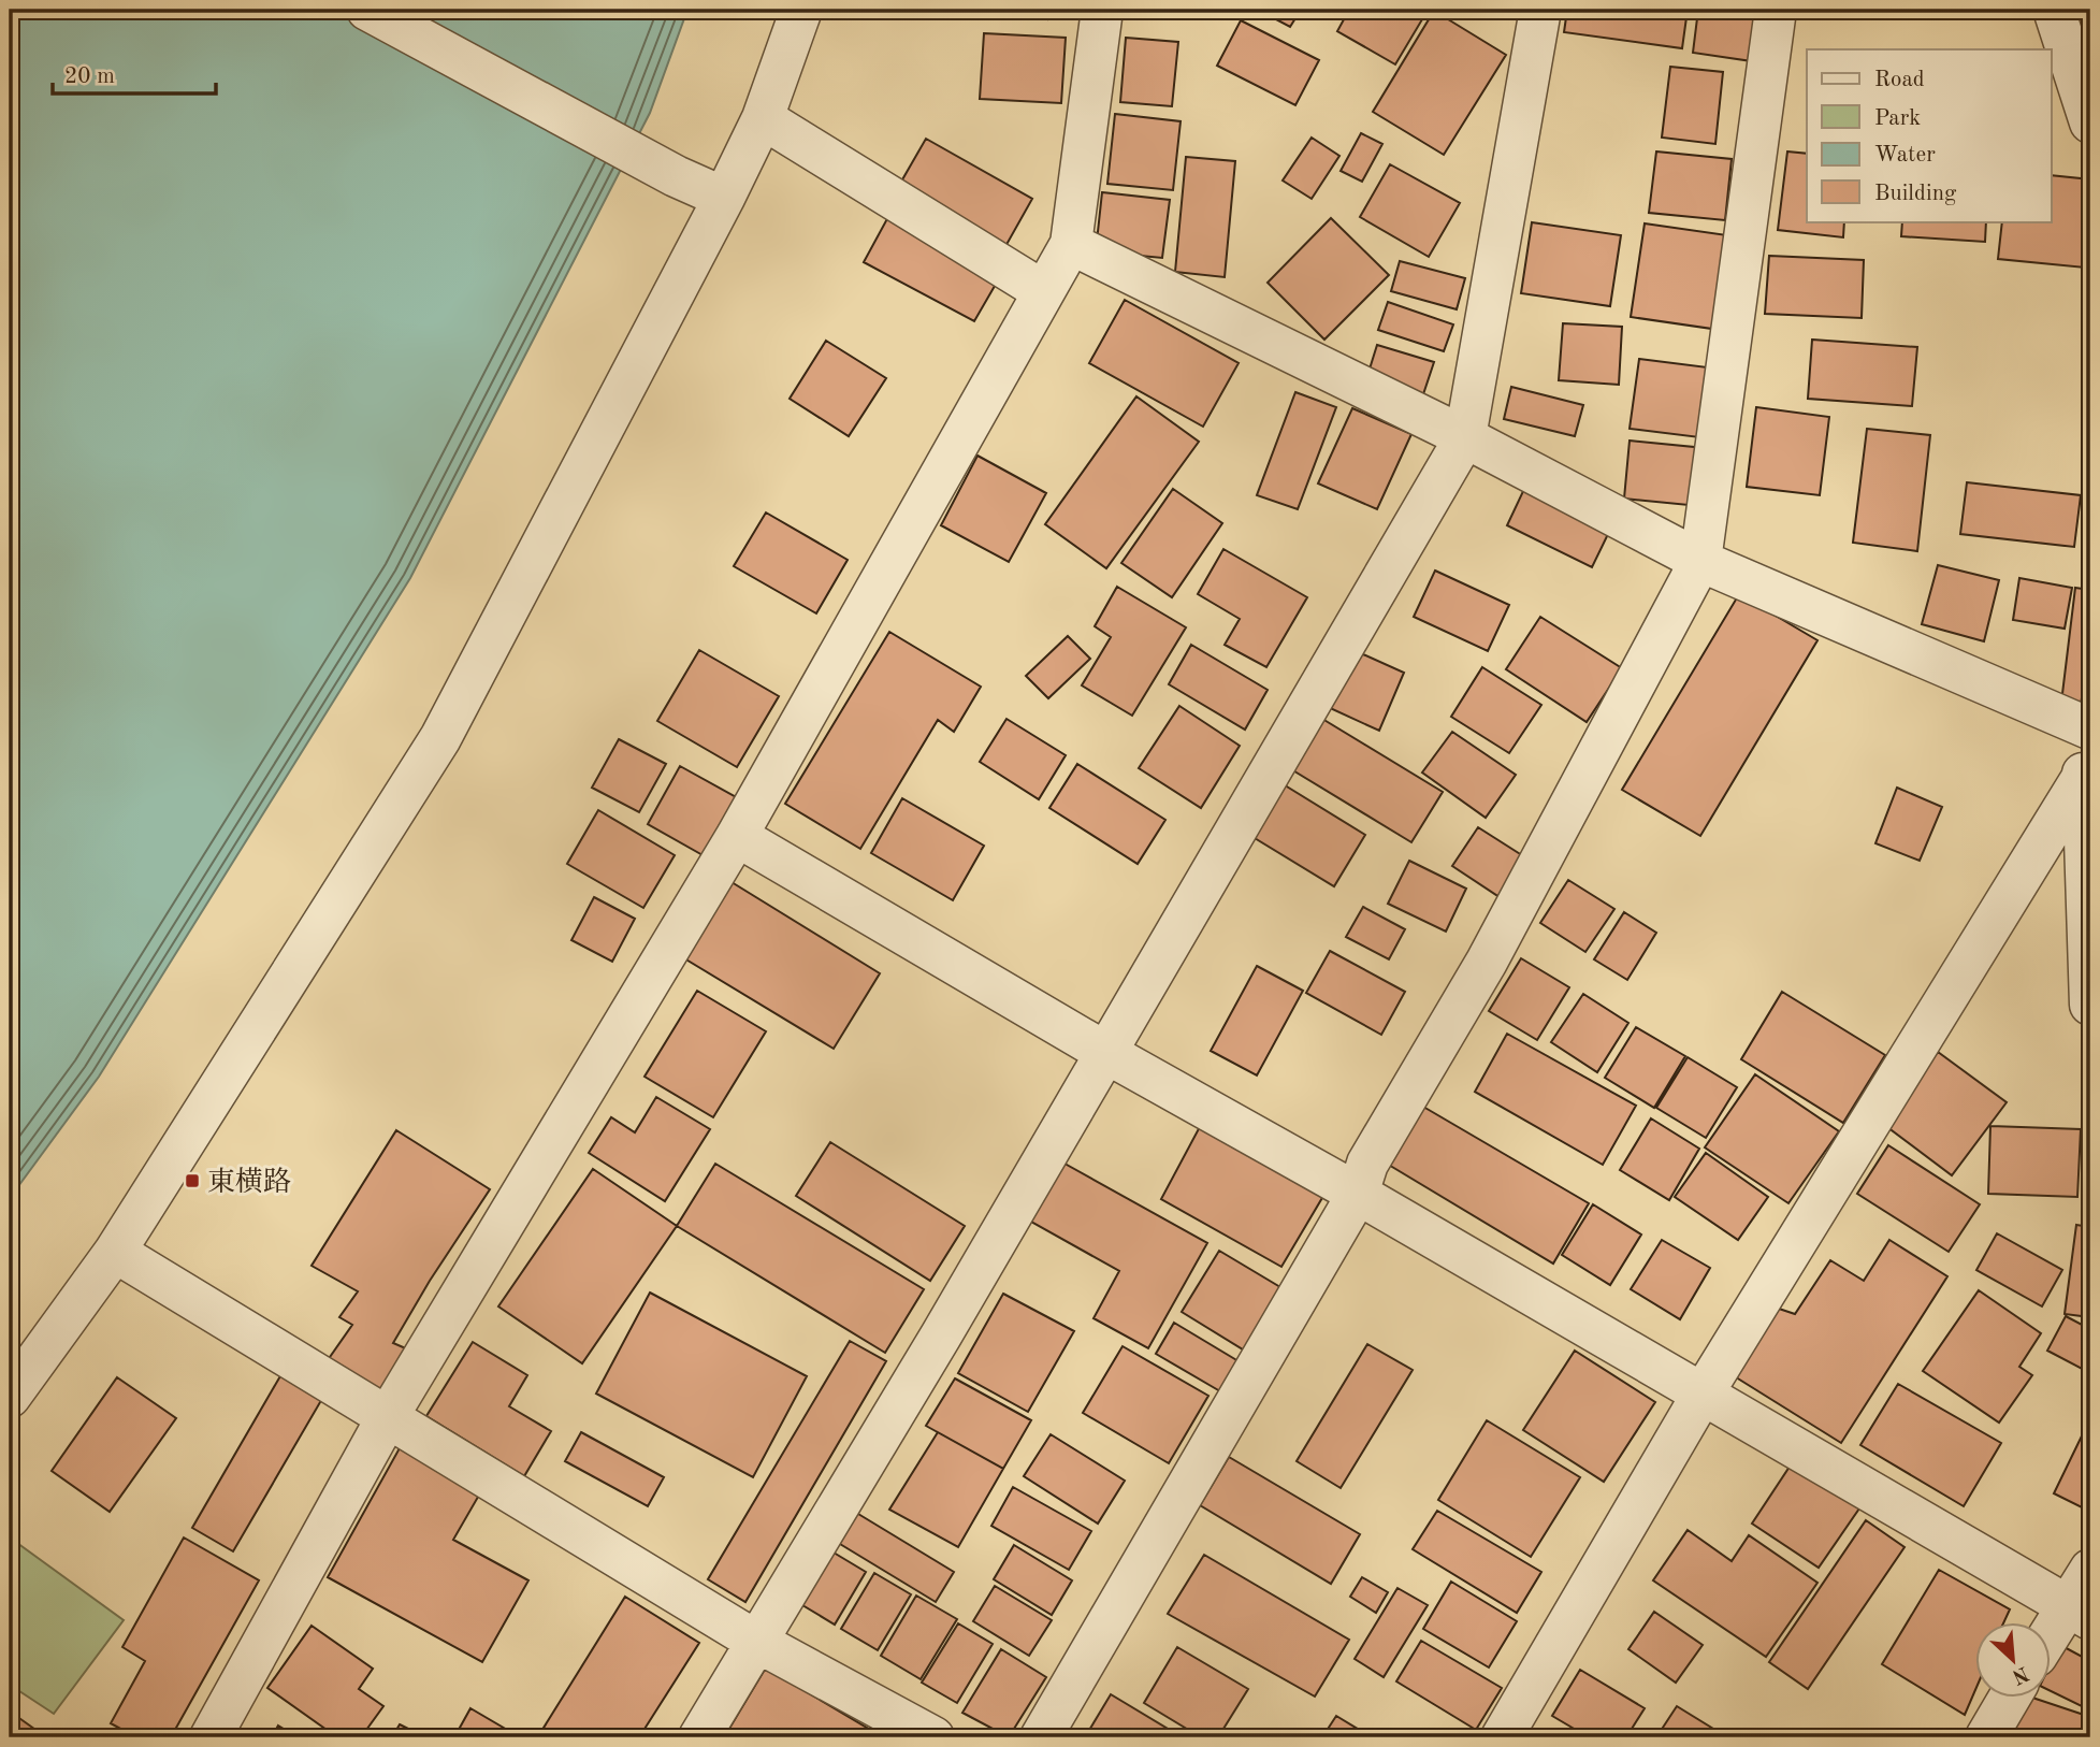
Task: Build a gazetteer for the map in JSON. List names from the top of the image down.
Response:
{
  "places": {
    "transit": ["東横路"]
  },
  "legend": [
    "Road",
    "Park",
    "Water",
    "Building"
  ],
  "scale_bar": "20 m",
  "north": "bottom right"
}
